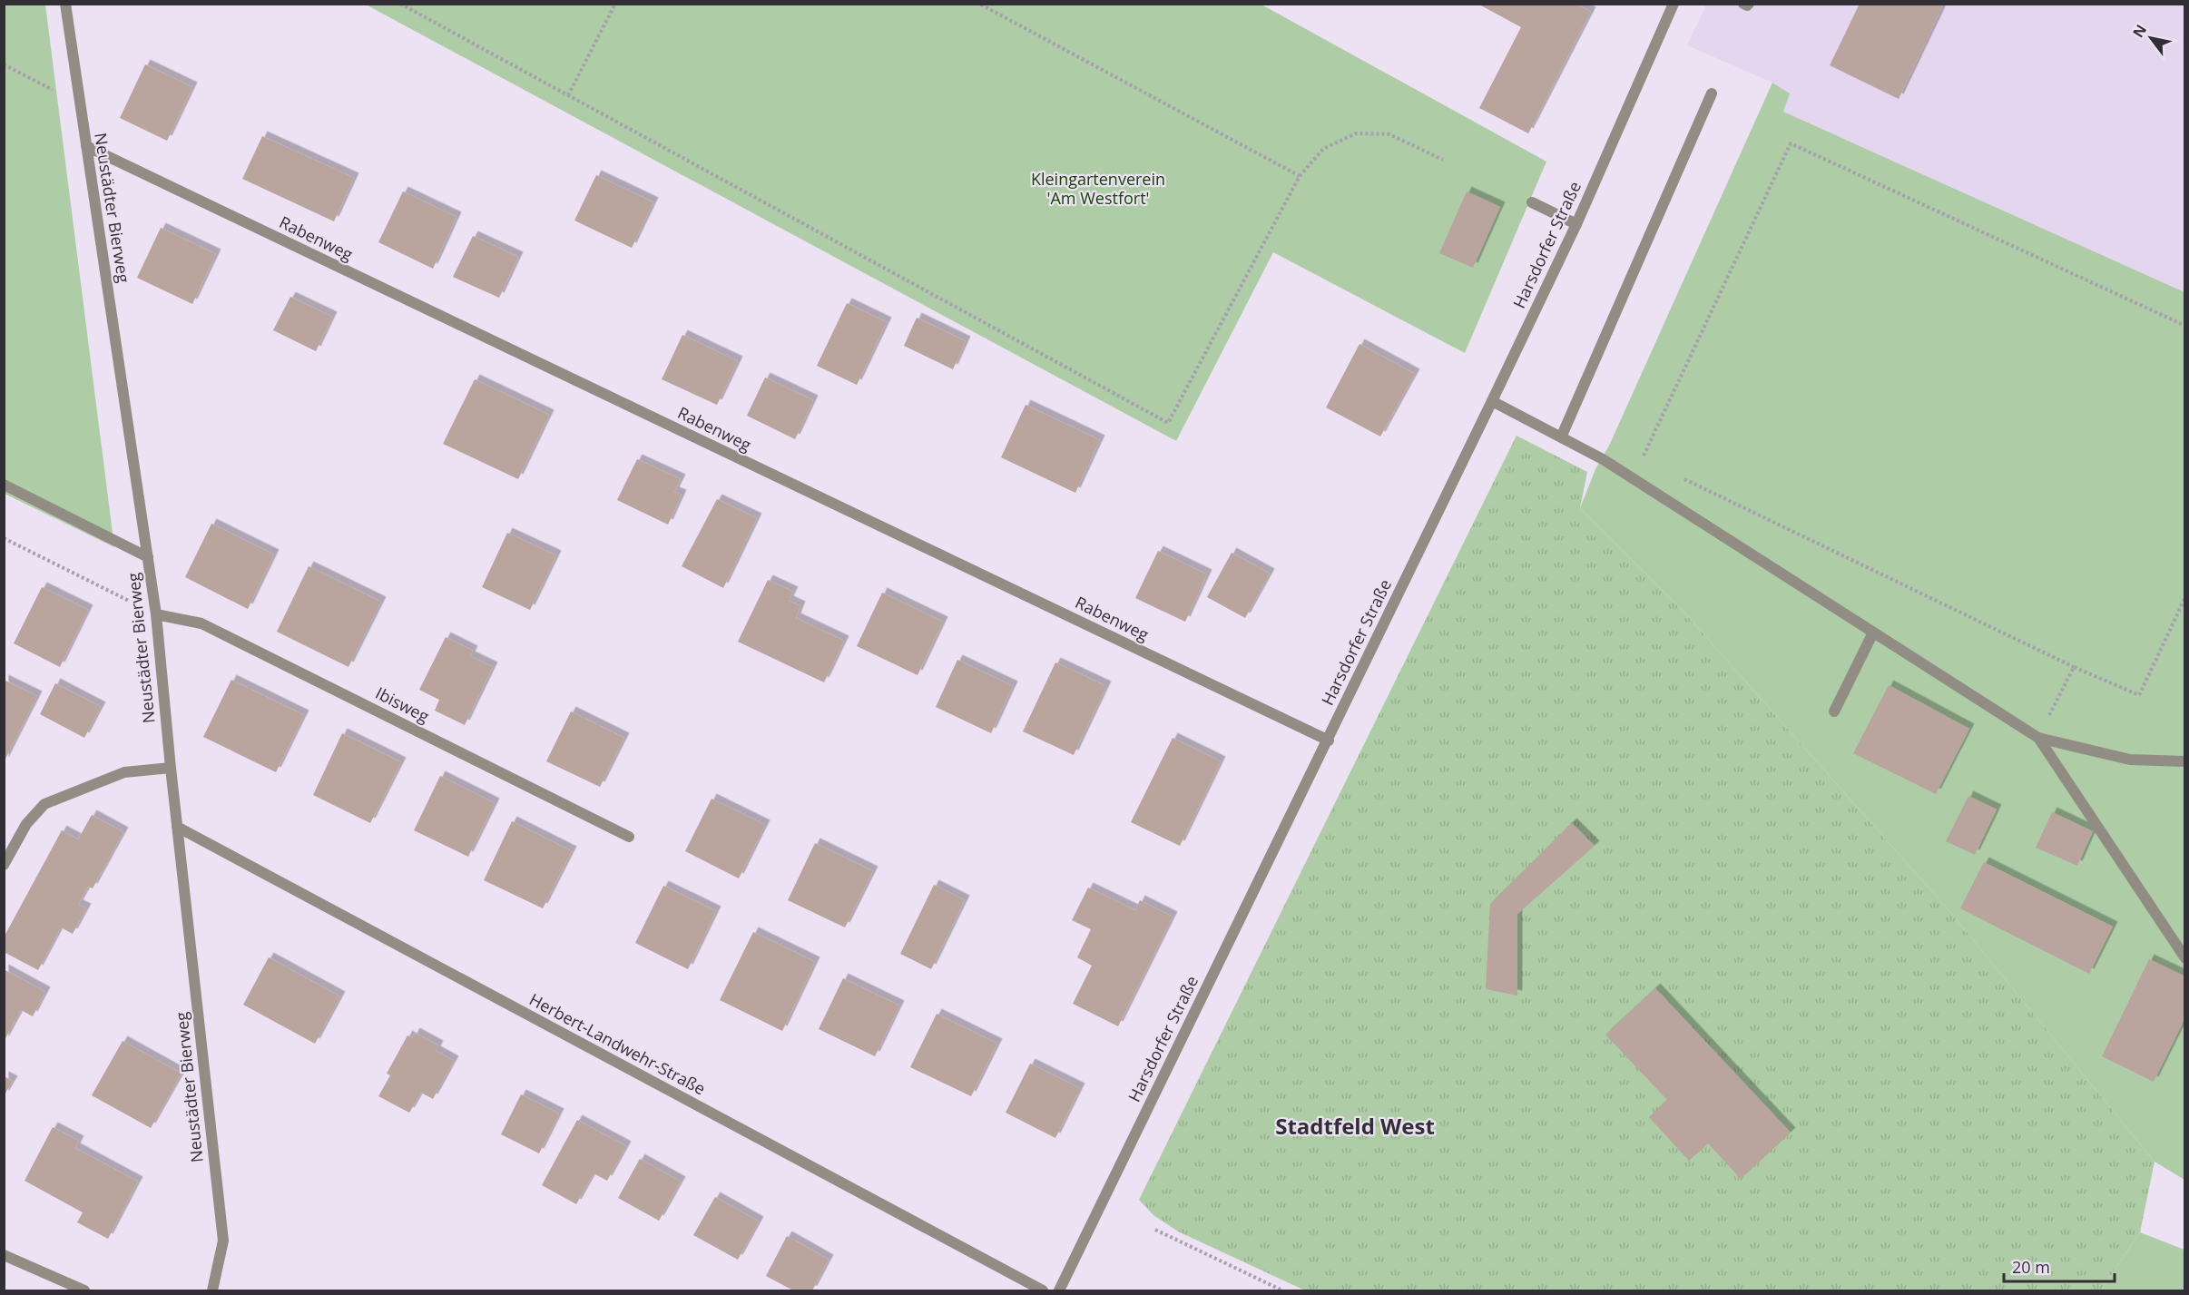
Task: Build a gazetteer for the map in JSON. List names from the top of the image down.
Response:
{
  "streets": {
    "street": [
      "Neustädter Bierweg",
      "Rabenweg",
      "Harsdorfer Straße",
      "Ibisweg",
      "Herbert-Landwehr-Straße"
    ]
  },
  "crossings": [
    ["Neustädter Bierweg", "Rabenweg"],
    ["Neustädter Bierweg", "Ibisweg"],
    ["Neustädter Bierweg", "Herbert-Landwehr-Straße"],
    ["Rabenweg", "Harsdorfer Straße"]
  ],
  "districts": ["Stadtfeld West"],
  "parks": ["Kleingartenverein 'Am Westfort'"],
  "scale_bar": "20 m",
  "north": "top left"
}
